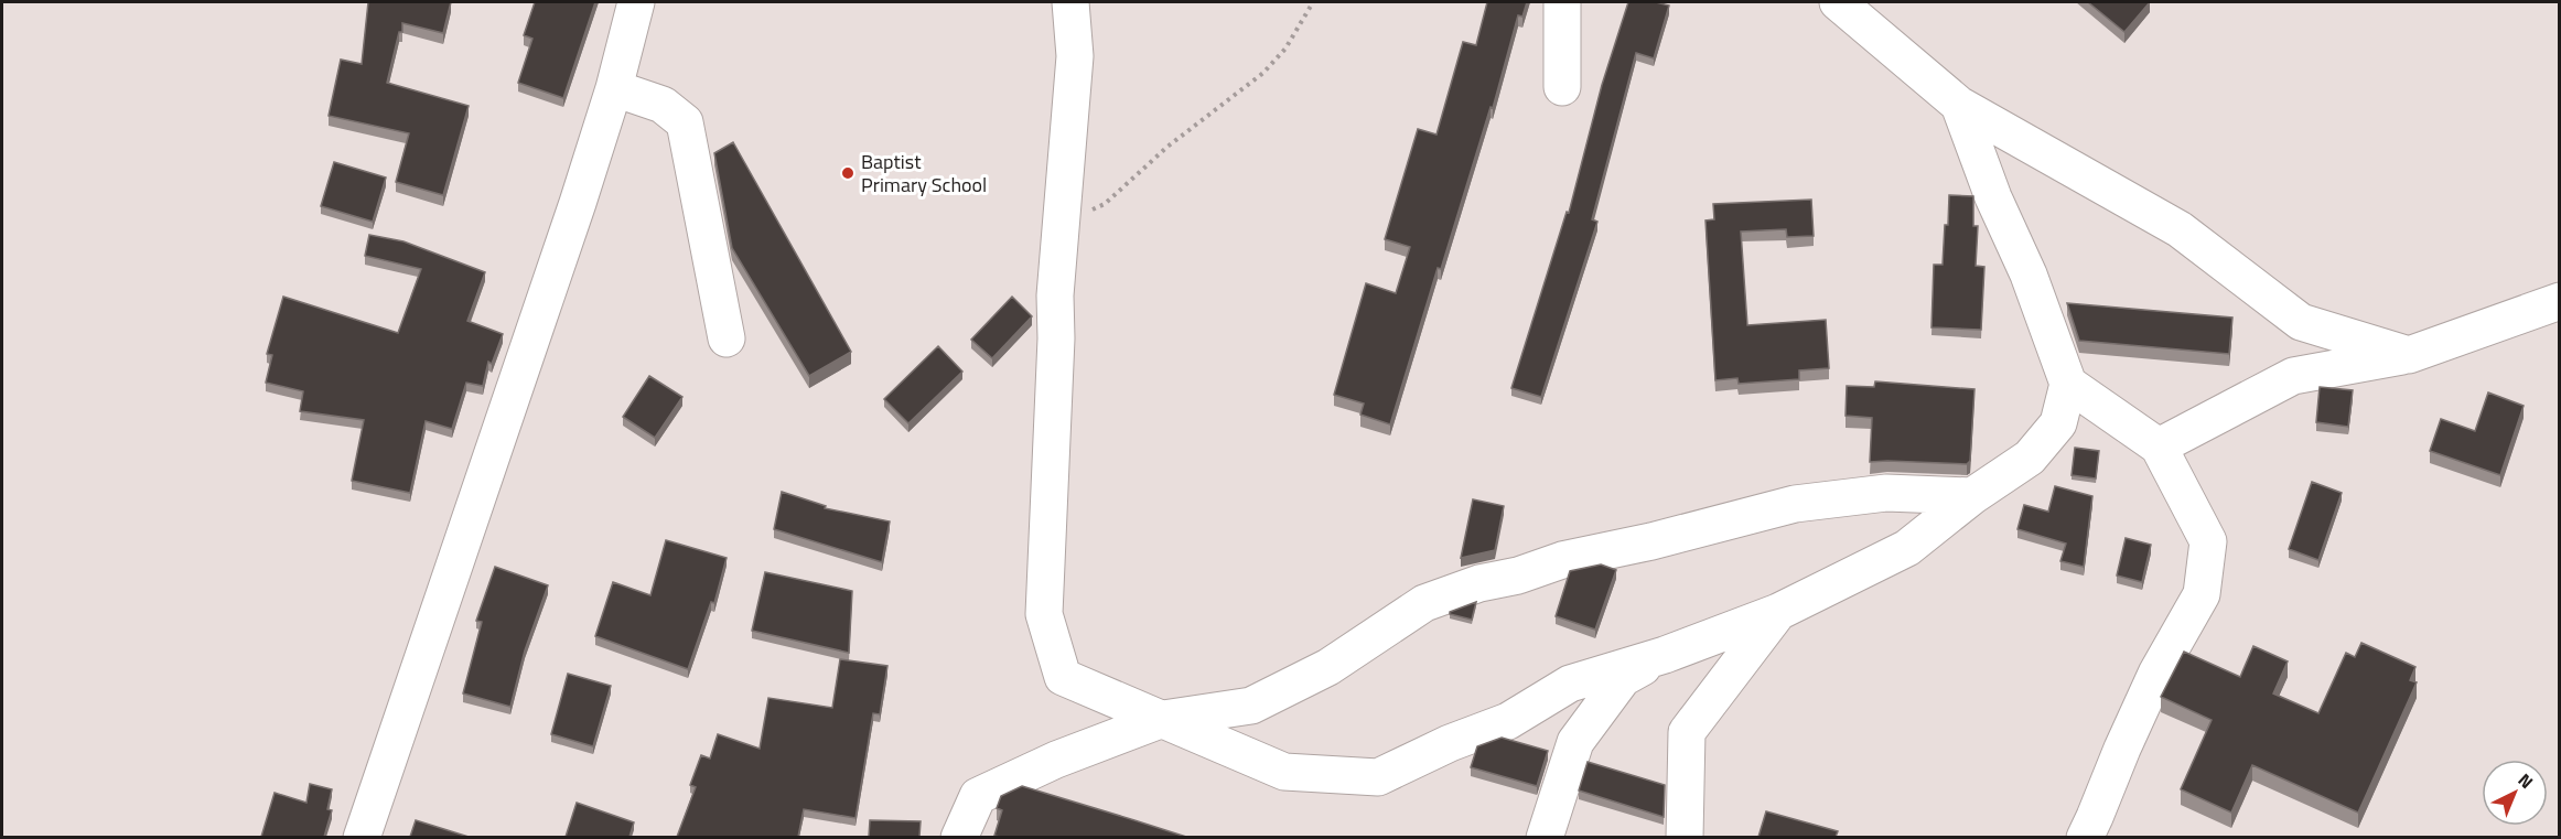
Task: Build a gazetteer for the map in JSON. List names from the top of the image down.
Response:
{
  "places": ["Baptist Primary School"],
  "north": "top right"
}
